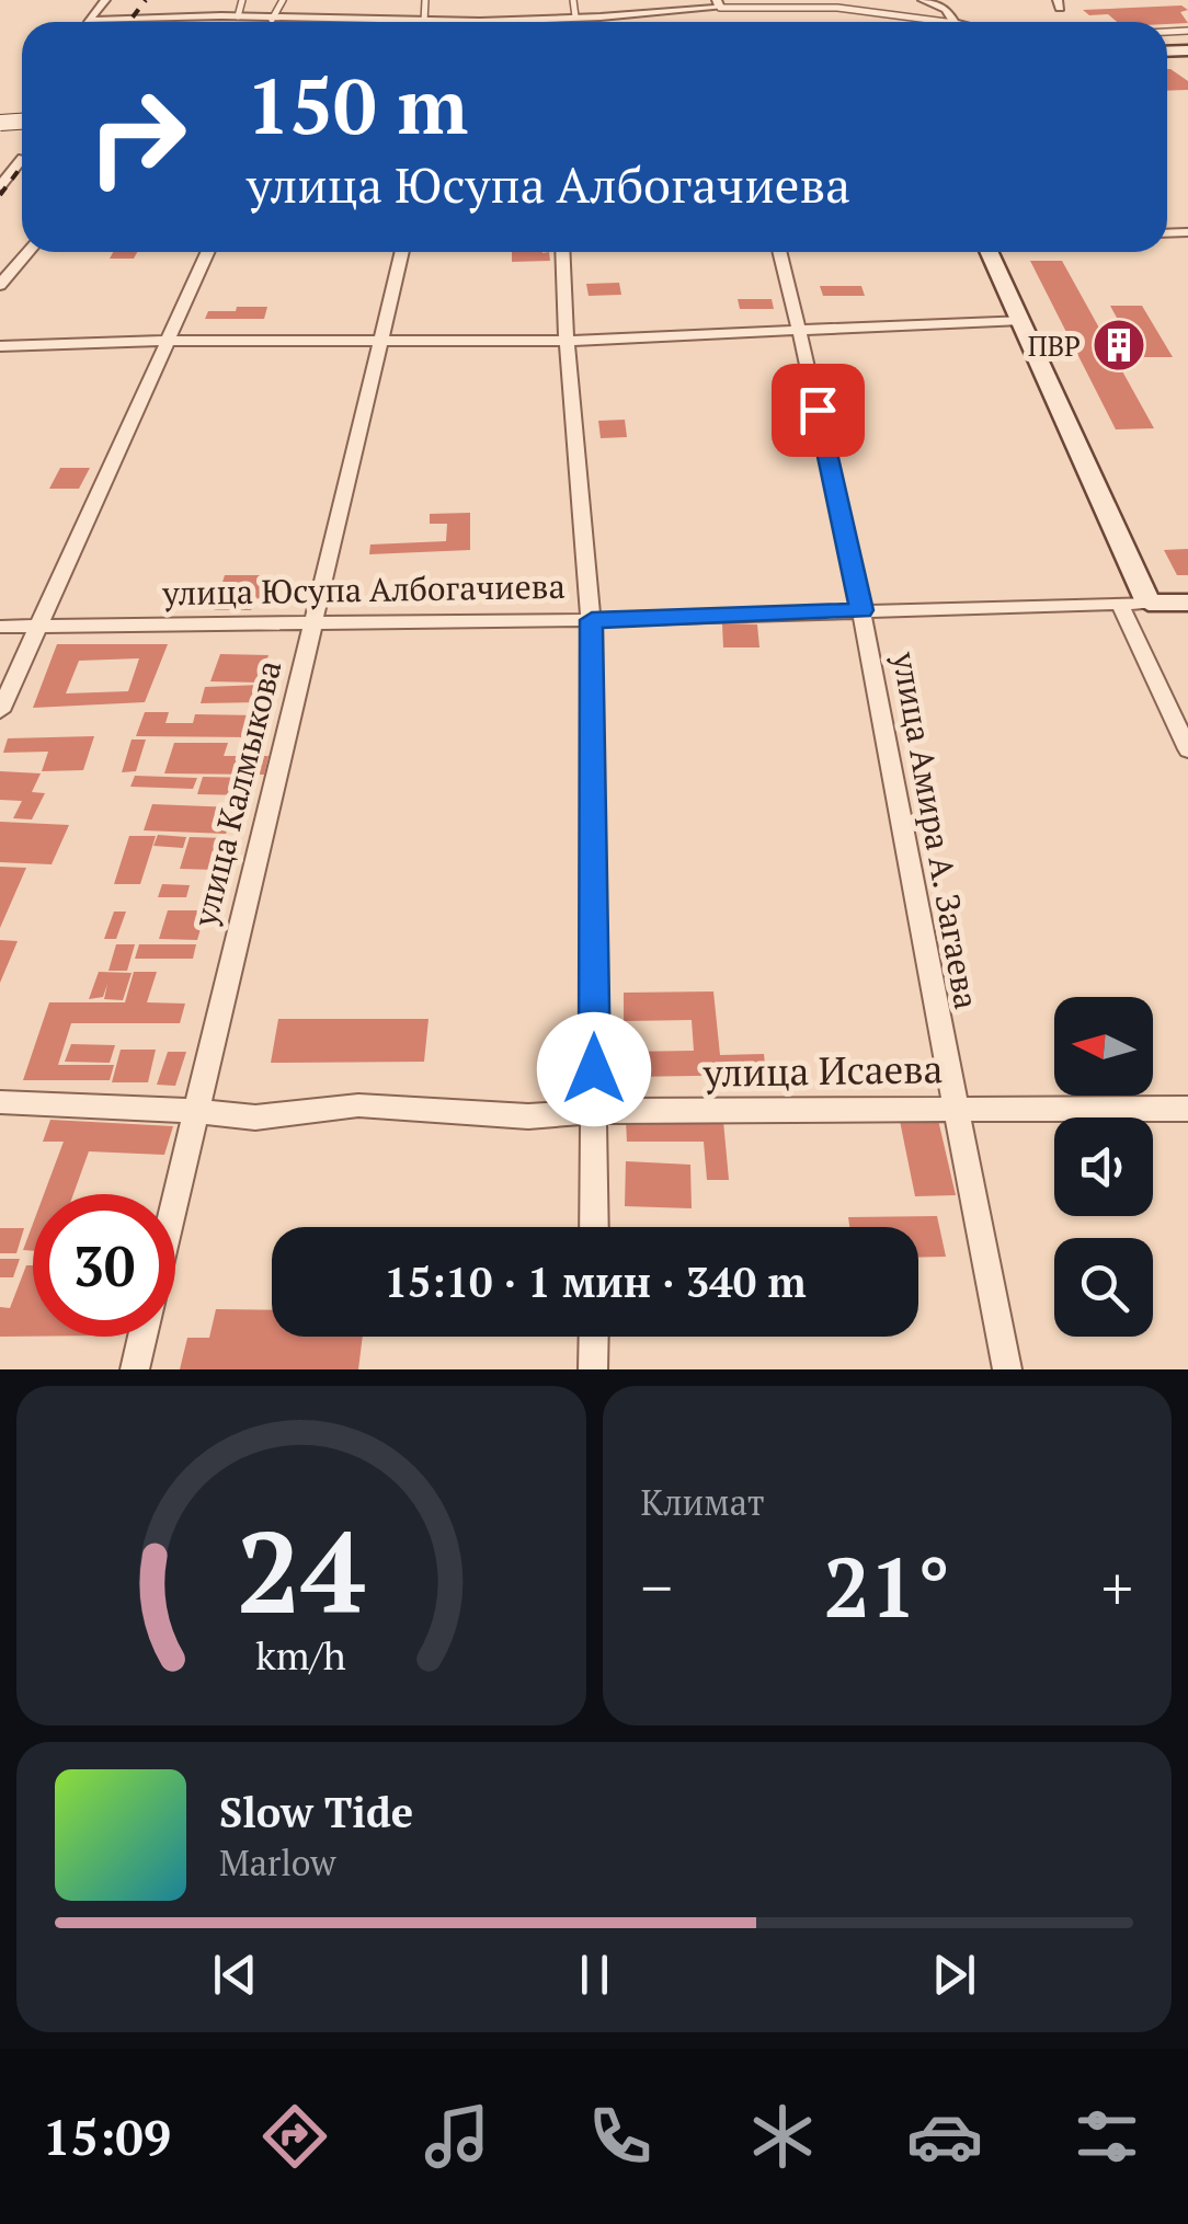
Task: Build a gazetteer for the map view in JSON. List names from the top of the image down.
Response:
{
  "streets": {
    "street": [
      "улица Юсупа Албогачиева",
      "улица Калмыкова",
      "улица Амира А. Загаева",
      "улица Исаева"
    ]
  },
  "crossings": [
    ["улица Юсупа Албогачиева", "улица Калмыкова"],
    ["улица Юсупа Албогачиева", "улица Амира А. Загаева"],
    ["улица Калмыкова", "улица Исаева"],
    ["улица Амира А. Загаева", "улица Исаева"]
  ],
  "places": {
    "building": ["ПВР"]
  },
  "north": "left",
  "page": {
    "turn": ["150 m", "улица Юсупа Албогачиева"],
    "limit": "30",
    "trip": "15:10 · 1 мин · 340 m",
    "tile": "Климат",
    "heat": ["−", "21°", "+"],
    "song": ["Slow Tide", "Marlow"],
    "tabs": "15:09",
    "gauge": ["24", "km/h"]
  }
}
